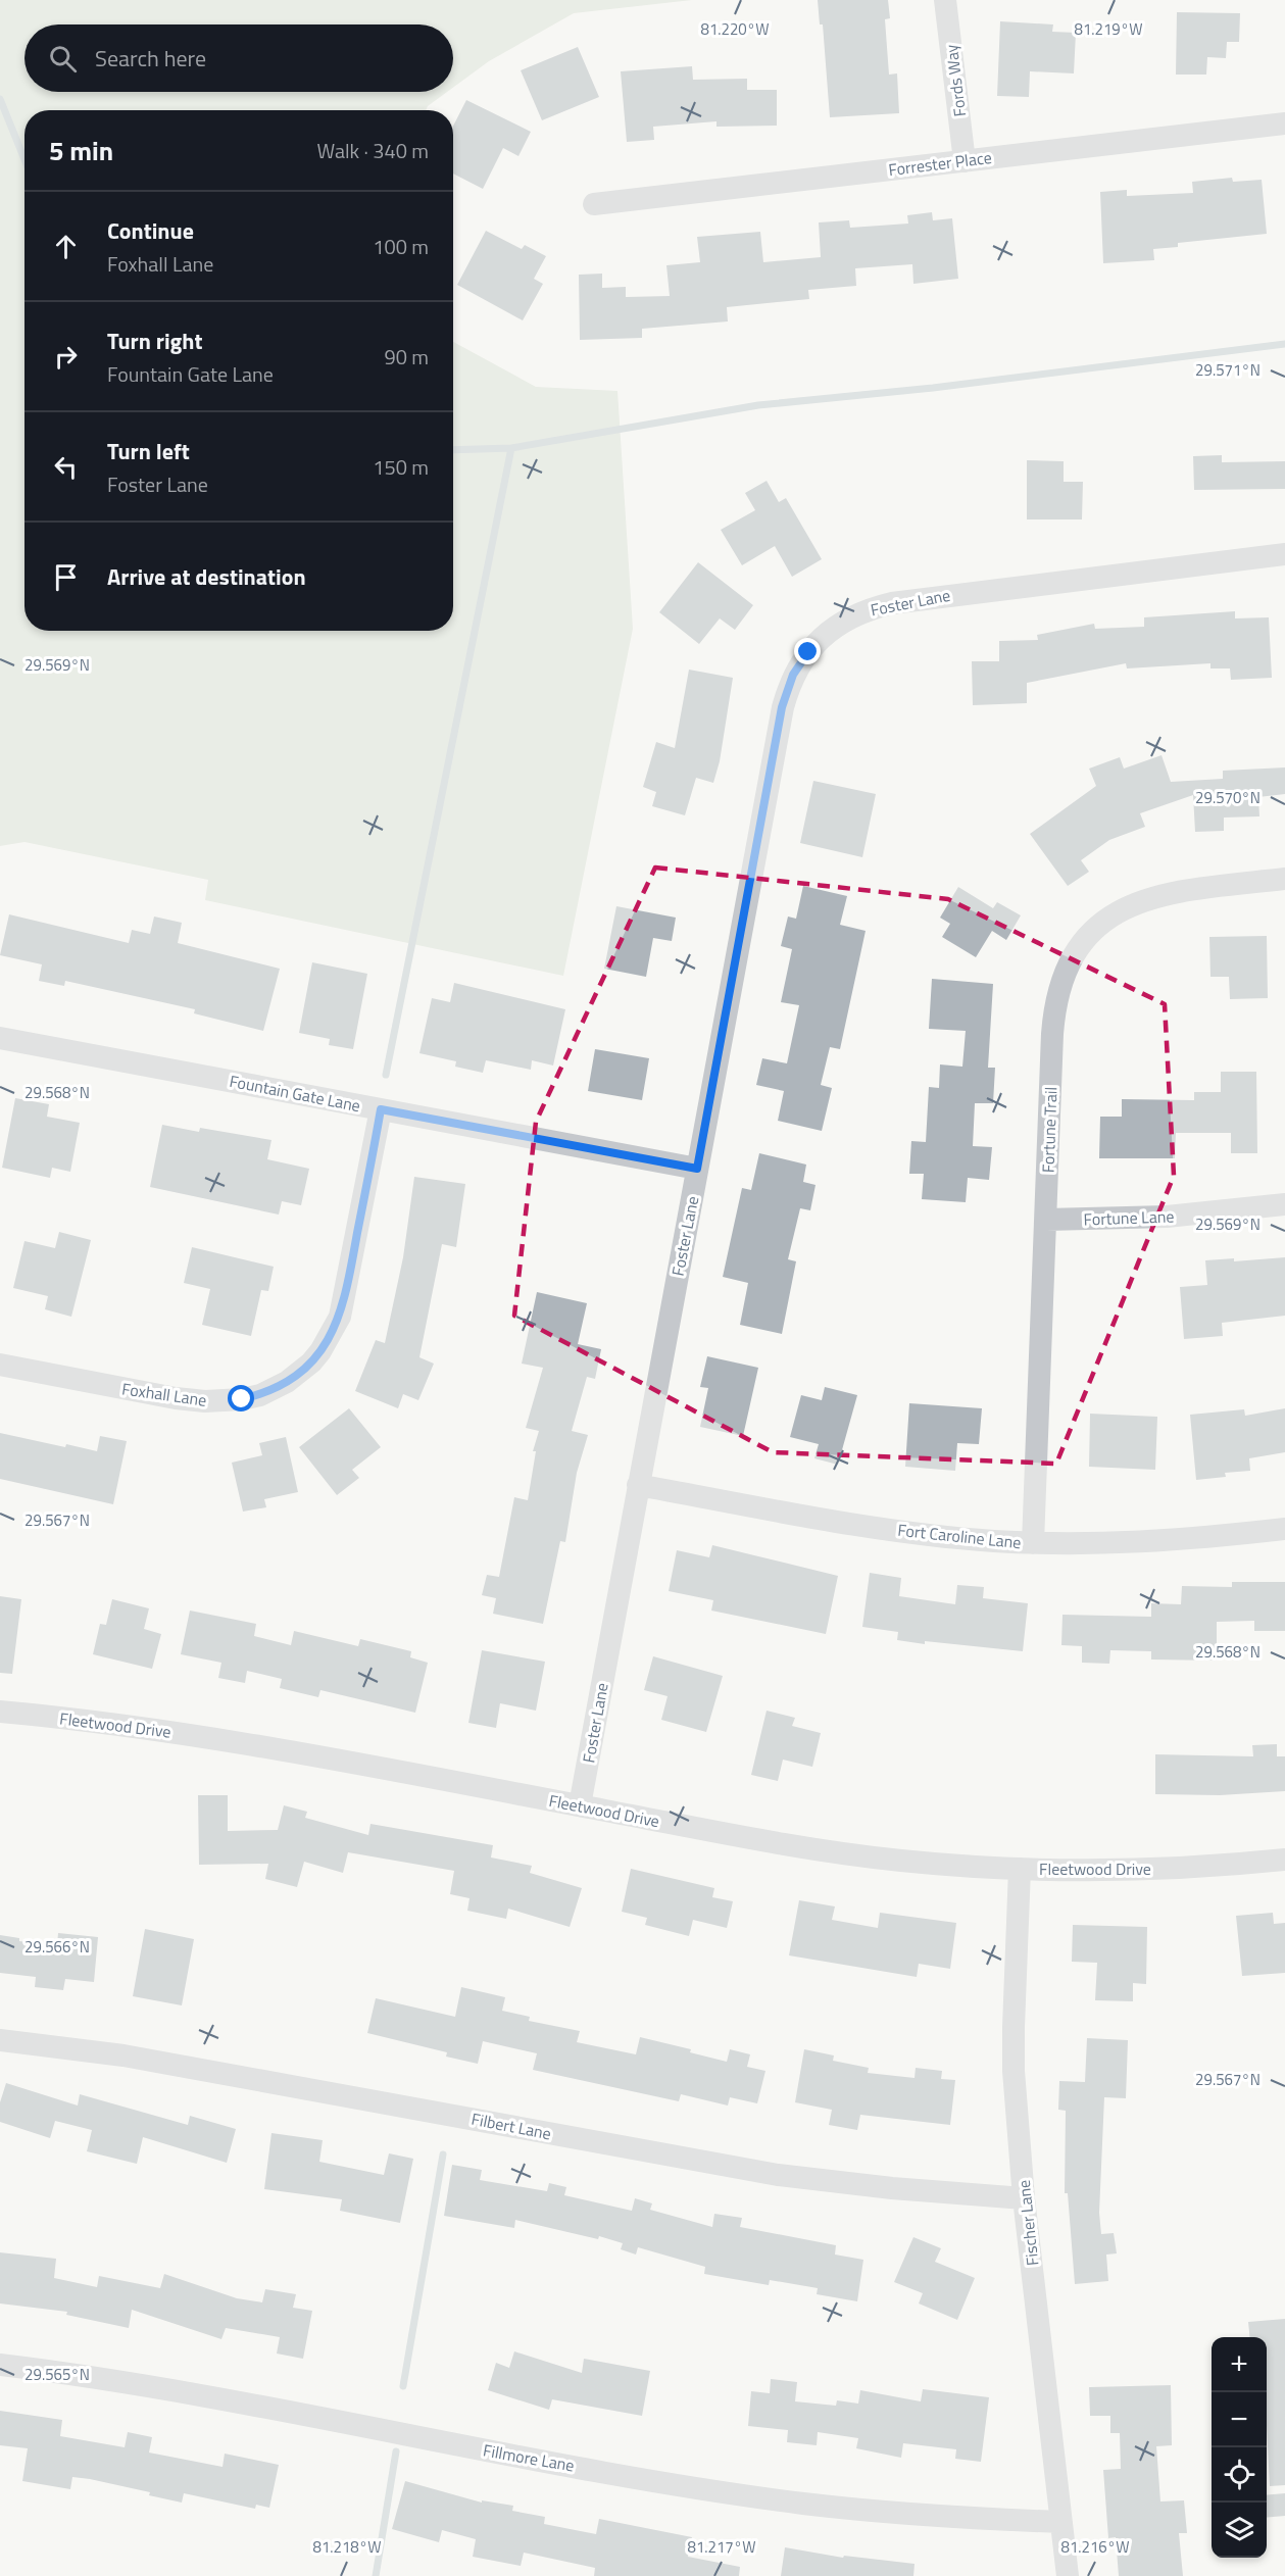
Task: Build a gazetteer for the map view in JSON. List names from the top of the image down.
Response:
{
  "streets": {
    "street": [
      "Fords Way",
      "Forrester Place",
      "Foster Lane",
      "Fountain Gate Lane",
      "Fortune Trail",
      "Fortune Lane",
      "Foxhall Lane",
      "Fort Caroline Lane",
      "Fleetwood Drive",
      "Filbert Lane",
      "Fischer Lane",
      "Fillmore Lane"
    ]
  },
  "crossings": [
    ["Fords Way", "Forrester Place"],
    ["Foster Lane", "Fountain Gate Lane"],
    ["Foster Lane", "Fort Caroline Lane"],
    ["Foster Lane", "Fleetwood Drive"],
    ["Fountain Gate Lane", "Foxhall Lane"],
    ["Fortune Trail", "Fortune Lane"],
    ["Fortune Trail", "Fort Caroline Lane"],
    ["Fleetwood Drive", "Fischer Lane"],
    ["Filbert Lane", "Fischer Lane"],
    ["Fischer Lane", "Fillmore Lane"]
  ],
  "page": {
    "search": "Search here",
    "heading": ["5 min", "Walk · 340 m"],
    "list": [
      ["Continue", "Foxhall Lane", "100 m"],
      ["Turn right", "Fountain Gate Lane", "90 m"],
      ["Turn left", "Foster Lane", "150 m"],
      "Arrive at destination"
    ],
    "map_buttons": ["+", "−"]
  },
  "coordinates": [
    "81.220°W",
    "81.219°W",
    "29.571°N",
    "29.569°N",
    "29.570°N",
    "29.568°N",
    "29.567°N",
    "29.566°N",
    "29.565°N",
    "81.218°W",
    "81.217°W",
    "81.216°W"
  ]
}
